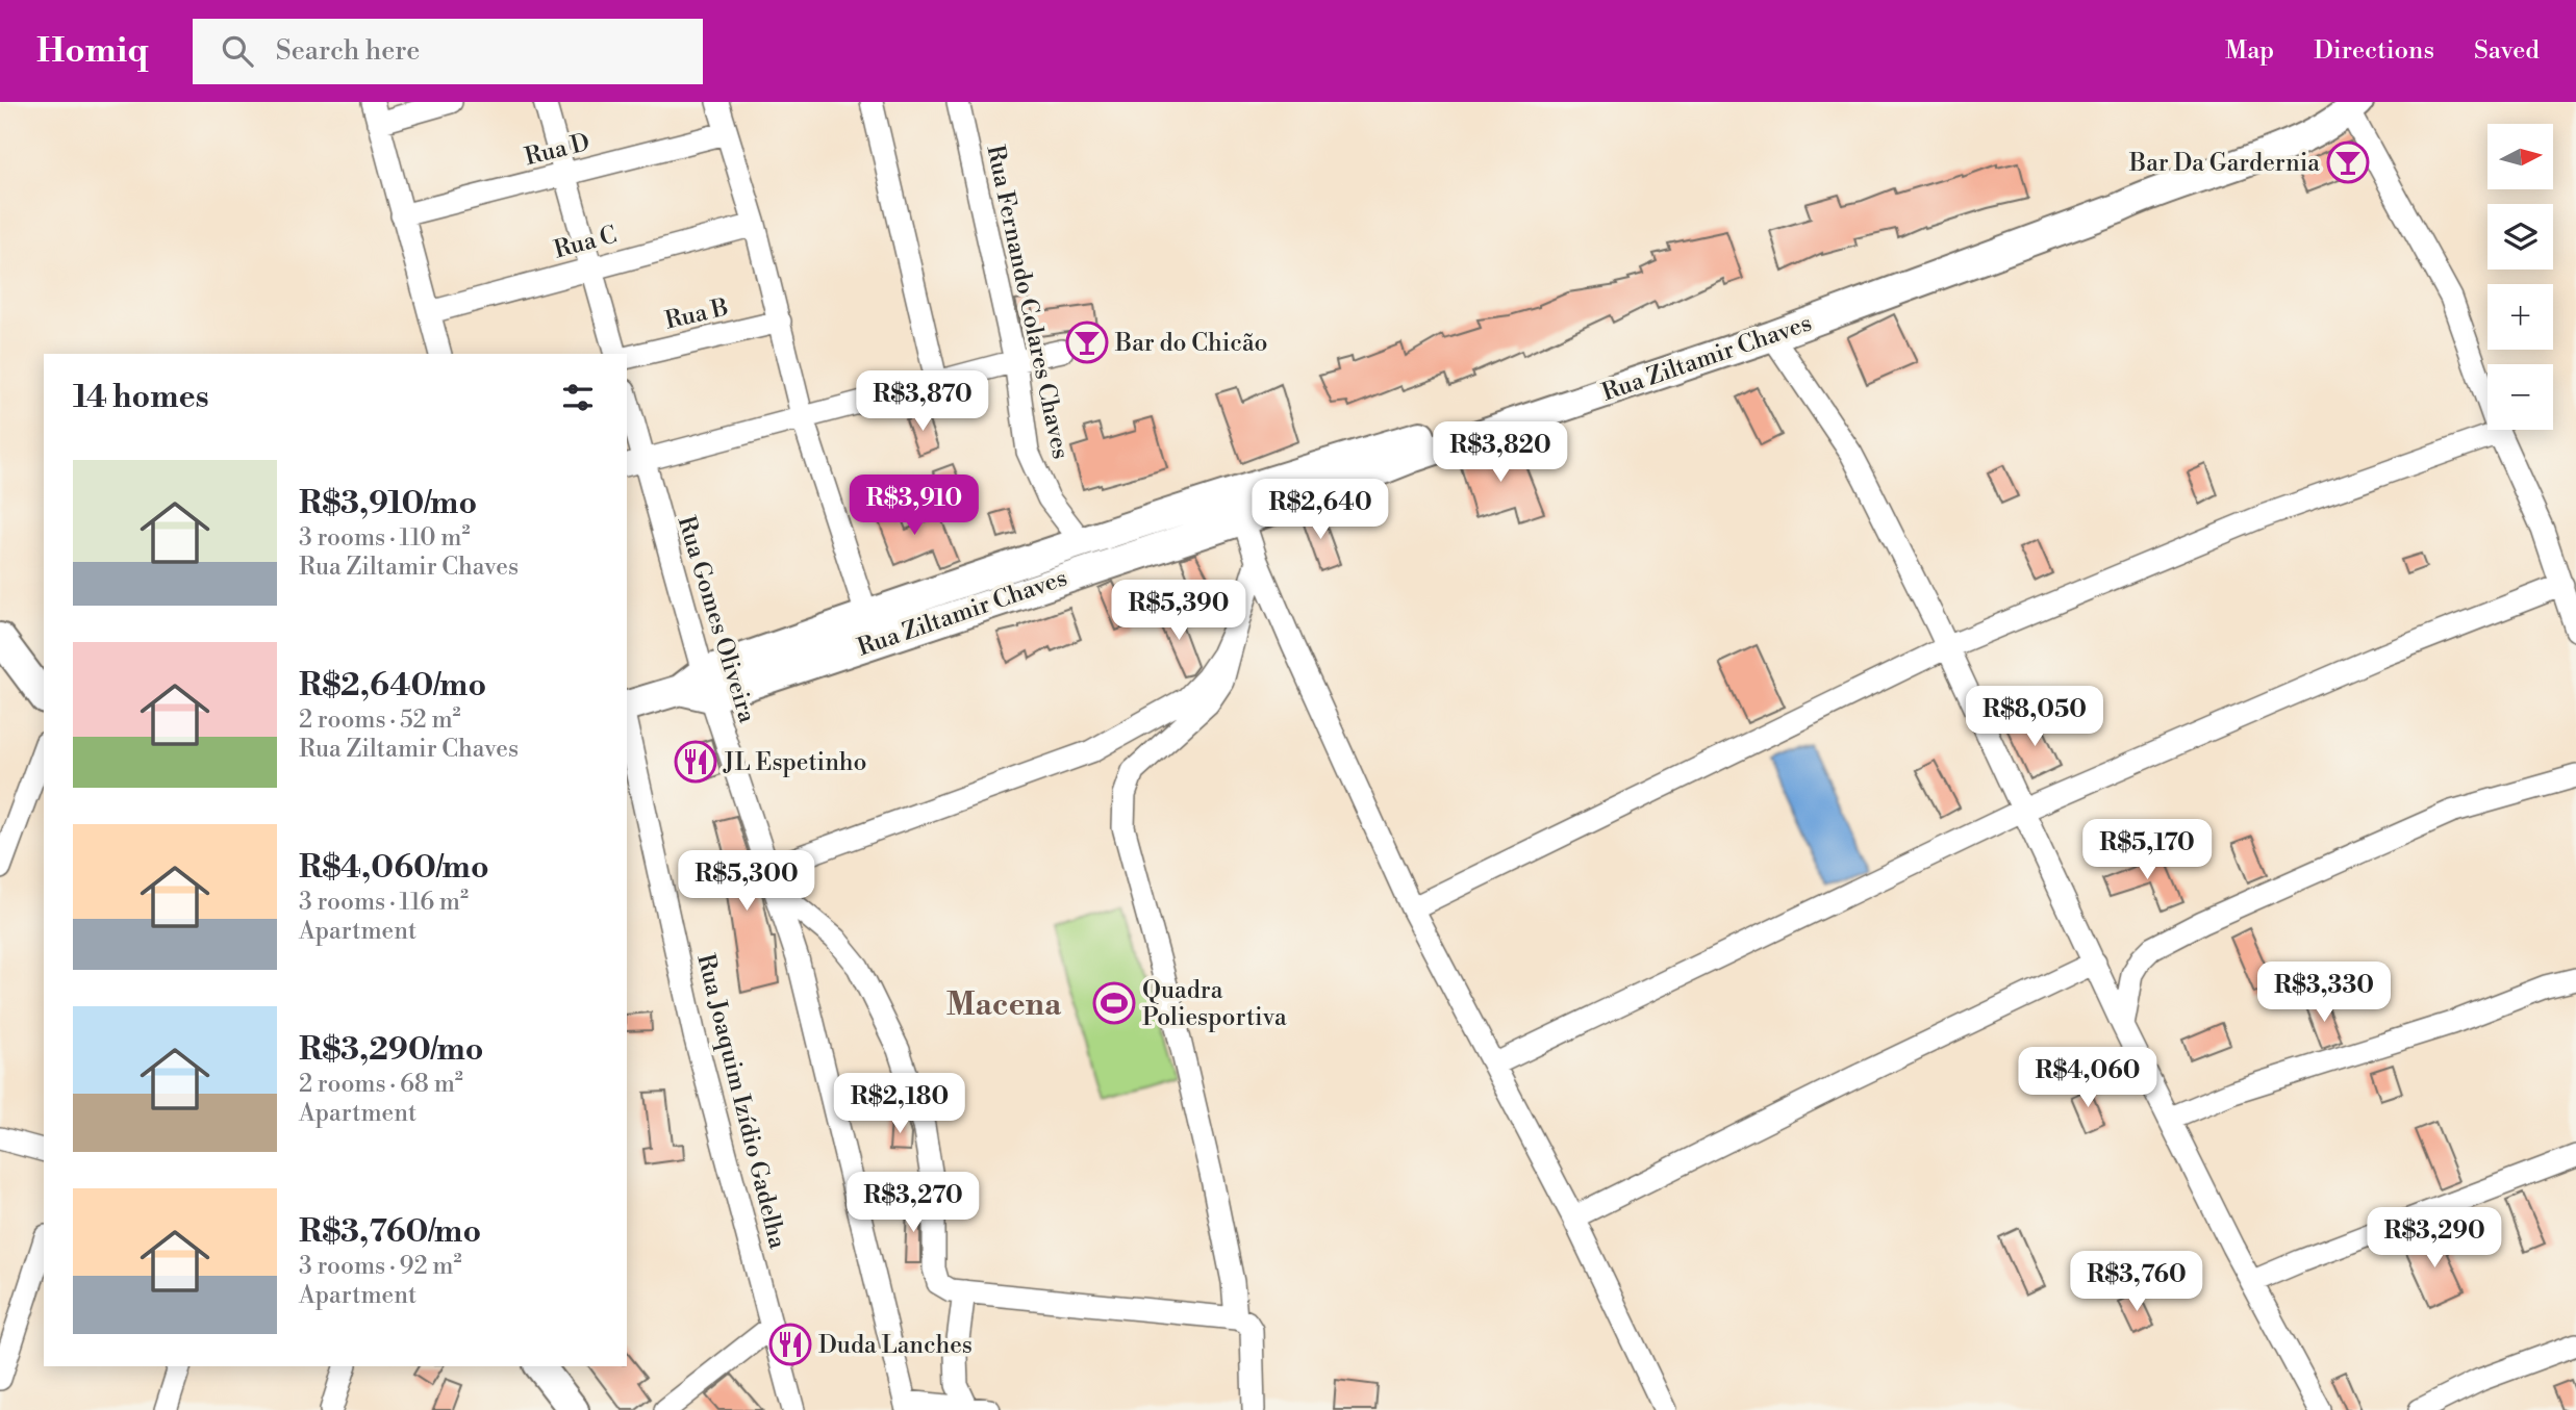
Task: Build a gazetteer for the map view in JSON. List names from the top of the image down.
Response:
{
  "streets": {
    "street": [
      "Rua D",
      "Rua C",
      "Rua Fernando Colares Chaves",
      "Rua B",
      "Rua Ziltamir Chaves",
      "Rua Gomes Oliveira",
      "Rua Joaquim Izídio Gadelha"
    ]
  },
  "crossings": [
    ["Rua Fernando Colares Chaves", "Rua Ziltamir Chaves"],
    ["Rua Ziltamir Chaves", "Rua Gomes Oliveira"]
  ],
  "districts": ["Macena"],
  "places": {
    "bar": ["Bar Da Gardernia", "Bar do Chicão"],
    "restaurant": ["JL Espetinho", "Duda Lanches"],
    "sports": ["Quadra Poliesportiva"]
  },
  "north": "right",
  "page": {
    "header": "Homiq",
    "search": "Search here",
    "nav": ["Map", "Directions", "Saved"],
    "map_buttons": ["+", "−"],
    "heading": "14 homes",
    "price": [
      "R$3,870",
      "R$3,820",
      "R$3,910",
      "R$2,640",
      "R$5,390",
      "R$8,050",
      "R$5,170",
      "R$5,300",
      "R$3,330",
      "R$4,060",
      "R$2,180",
      "R$3,270",
      "R$3,290",
      "R$3,760"
    ],
    "list": [
      {
        "name": "R$3,910/mo",
        "note": "3 rooms · 110 m² · Rua Ziltamir Chaves"
      },
      {
        "name": "R$2,640/mo",
        "note": "2 rooms · 52 m² · Rua Ziltamir Chaves"
      },
      {
        "name": "R$4,060/mo",
        "note": "3 rooms · 116 m² · Apartment"
      },
      {
        "name": "R$3,290/mo",
        "note": "2 rooms · 68 m² · Apartment"
      },
      {
        "name": "R$3,760/mo",
        "note": "3 rooms · 92 m² · Apartment"
      }
    ]
  }
}
